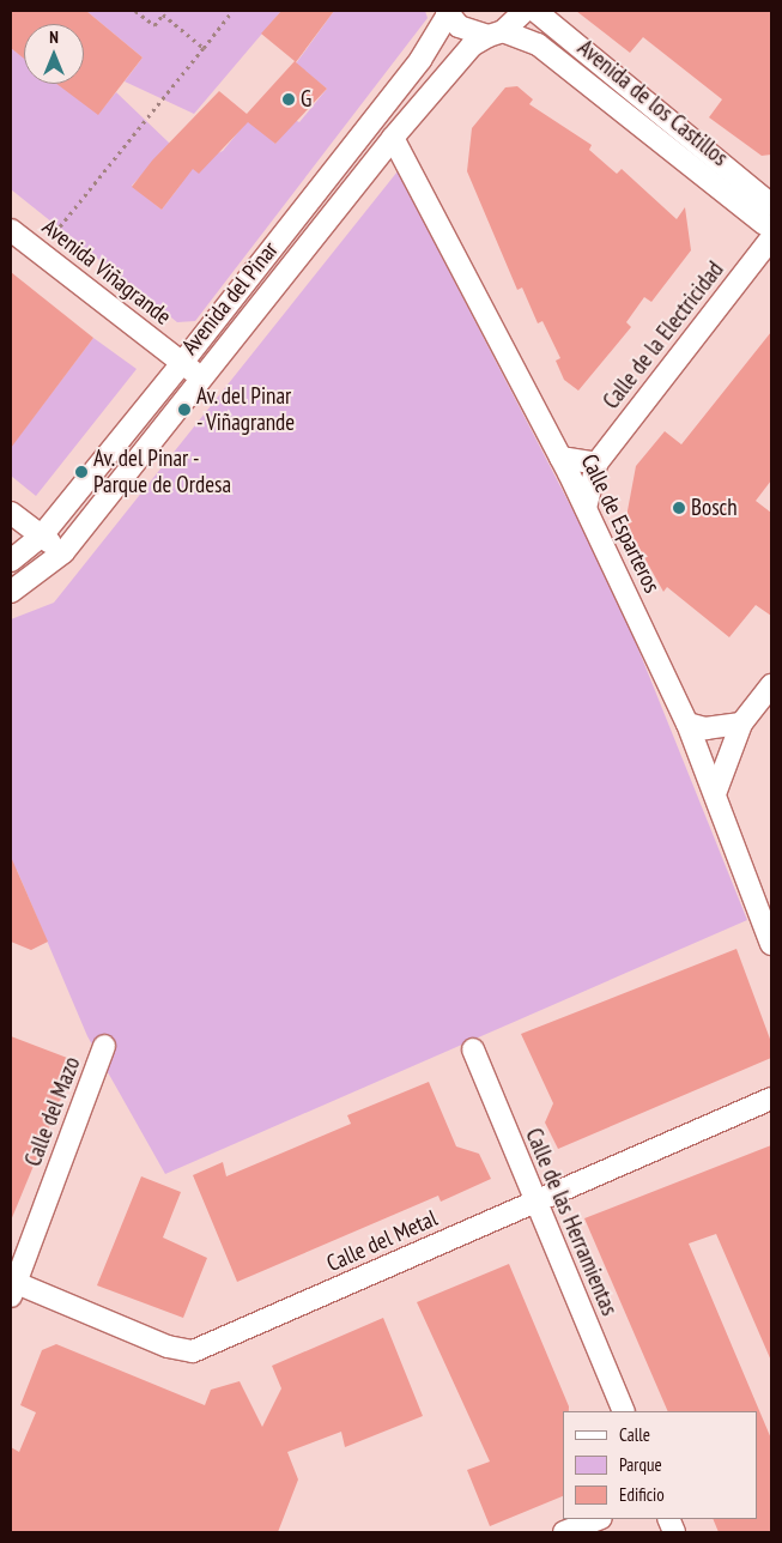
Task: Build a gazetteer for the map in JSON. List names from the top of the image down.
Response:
{
  "streets": {
    "street": [
      "Avenida de los Castillos",
      "Avenida Viñagrande",
      "Avenida del Pinar",
      "Calle de la Electricidad",
      "Calle de Esparteros",
      "Calle del Mazo",
      "Calle de las Herramientas",
      "Calle del Metal"
    ]
  },
  "crossings": [
    ["Avenida de los Castillos", "Avenida del Pinar"],
    ["Avenida de los Castillos", "Calle de la Electricidad"],
    ["Avenida Viñagrande", "Avenida del Pinar"],
    ["Avenida del Pinar", "Calle de Esparteros"],
    ["Calle de la Electricidad", "Calle de Esparteros"],
    ["Calle del Mazo", "Calle del Metal"],
    ["Calle de las Herramientas", "Calle del Metal"]
  ],
  "places": [
    "G",
    "Av. del Pinar - Viñagrande",
    "Av. del Pinar - Parque de Ordesa",
    "Bosch"
  ],
  "legend": ["Calle", "Parque", "Edificio"],
  "north": "top"
}
